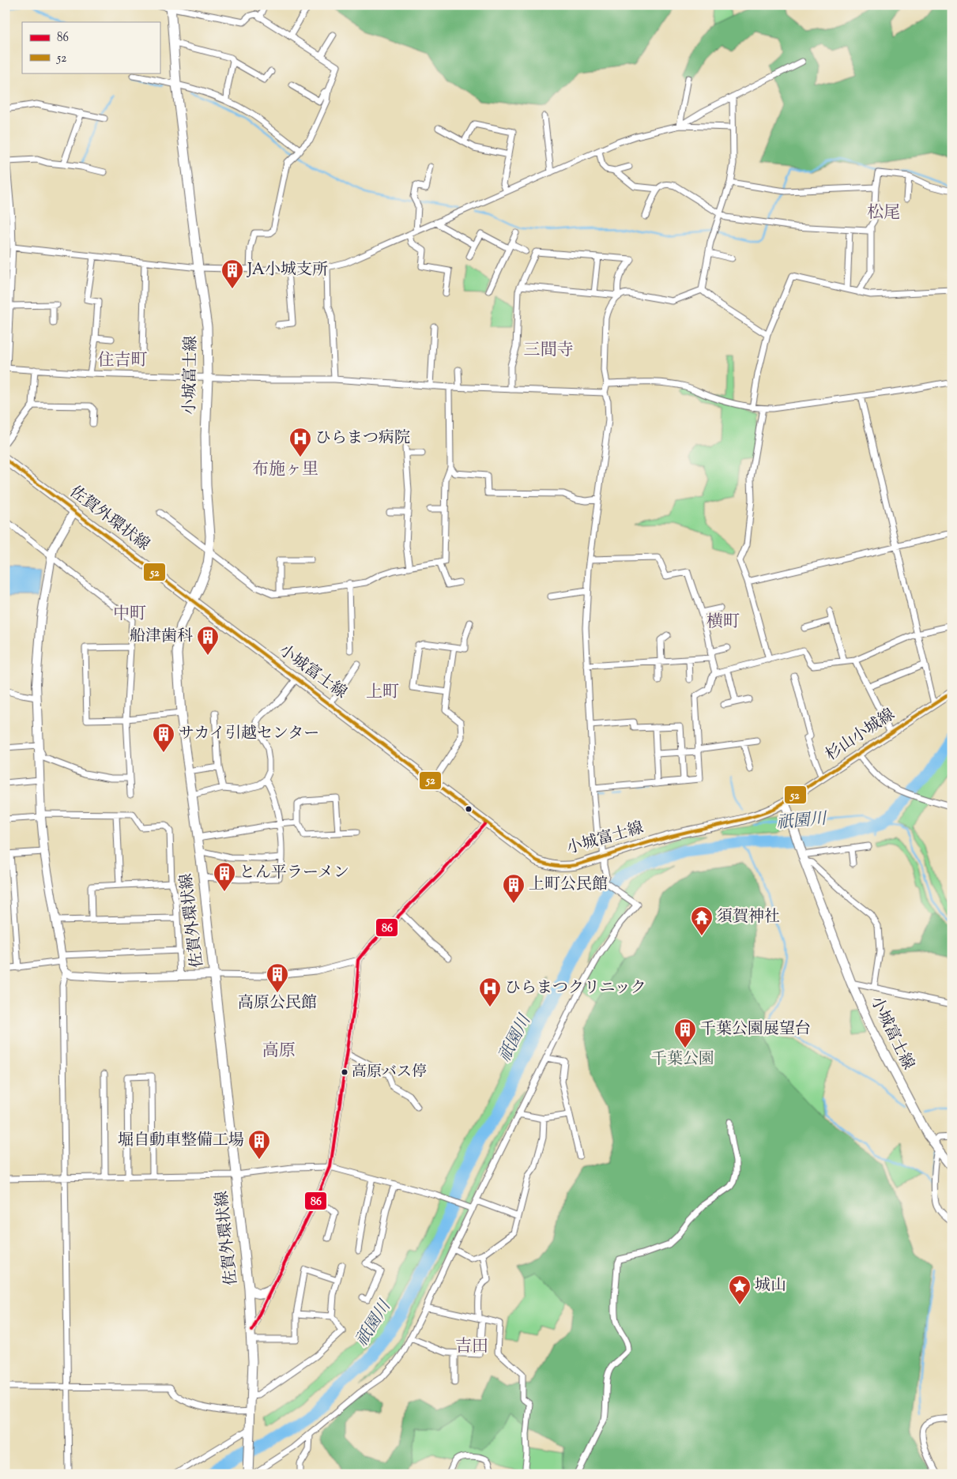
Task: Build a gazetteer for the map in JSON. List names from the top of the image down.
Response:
{
  "streets": {
    "main road": ["小城富士線", "佐賀外環状線"],
    "street": ["杉山小城線"]
  },
  "crossings": [
    ["小城富士線", "佐賀外環状線"],
    ["小城富士線", "杉山小城線"]
  ],
  "districts": [
    "松尾",
    "三間寺",
    "住吉町",
    "布施ヶ里",
    "中町",
    "横町",
    "上町",
    "高原",
    "吉田"
  ],
  "water": ["祇園川"],
  "parks": ["千葉公園"],
  "places": {
    "building": [
      "JA小城支所",
      "船津歯科",
      "サカイ引越センター",
      "とん平ラーメン",
      "上町公民館",
      "高原公民館",
      "千葉公園展望台",
      "堀自動車整備工場"
    ],
    "hospital": ["ひらまつ病院", "ひらまつクリニック"],
    "temple": ["須賀神社"],
    "other": ["高原バス停"],
    "place": ["城山"]
  },
  "lines": ["transit line 52", "transit line 86"],
  "legend": ["86", "52"]
}
